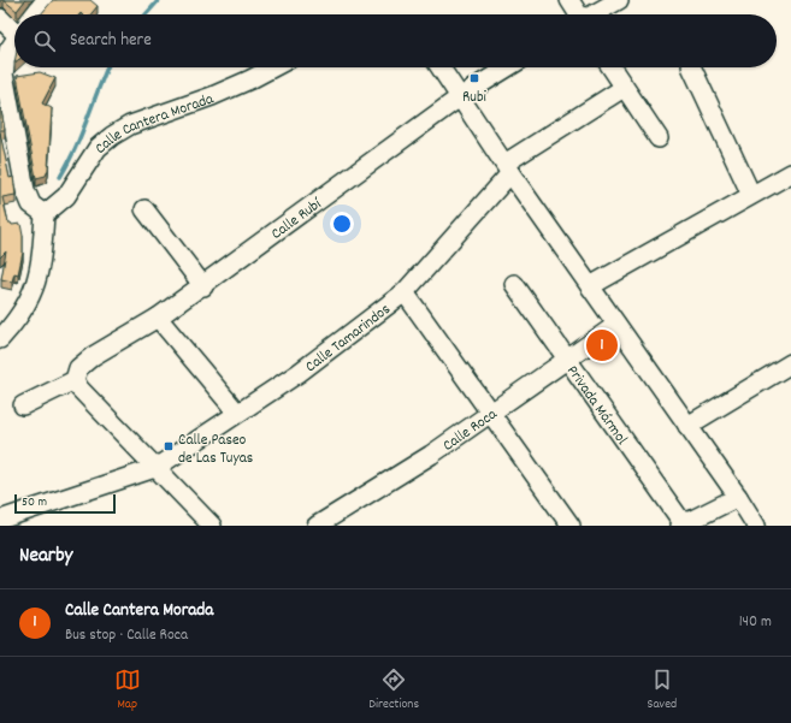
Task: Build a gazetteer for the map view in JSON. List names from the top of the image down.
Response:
{
  "streets": {
    "street": [
      "Calle Cantera Morada",
      "Calle Rubí",
      "Calle Tamarindos",
      "Privada Mármol",
      "Calle Roca"
    ]
  },
  "crossings": [
    ["Privada Mármol", "Calle Roca"]
  ],
  "places": {
    "transit": ["Rubi", "Calle Paseo de Las Tuyas"]
  },
  "scale_bar": "50 m",
  "page": {
    "search": "Search here",
    "pins": "1",
    "scale": "50 m",
    "heading": "Nearby",
    "list": [
      {
        "mark": "1",
        "name": "Calle Cantera Morada",
        "note": "Bus stop · Calle Roca",
        "value": "140 m"
      }
    ],
    "nav": ["Map", "Directions", "Saved"]
  }
}
